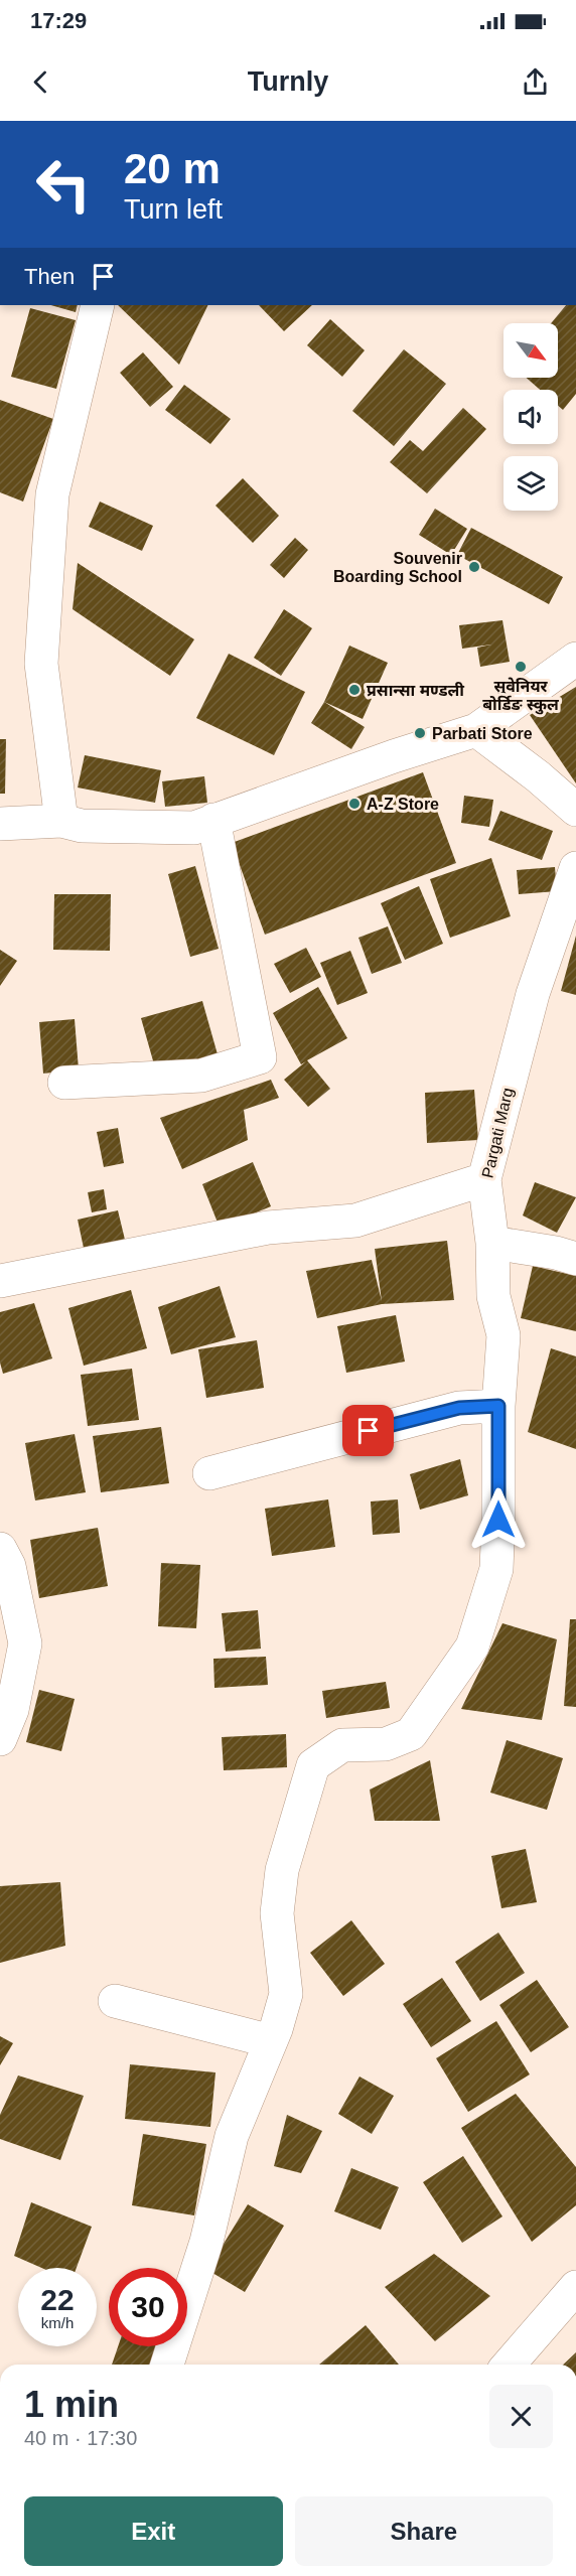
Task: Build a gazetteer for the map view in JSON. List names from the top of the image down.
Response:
{
  "streets": {
    "street": ["Pargati Marg"]
  },
  "places": [
    "Souvenir Boarding School",
    "सुवेनियर बोर्डिङ स्कुल",
    "प्रसान्सा मण्डली",
    "Parbati Store",
    "A-Z Store"
  ],
  "north": "bottom right",
  "page": {
    "status": "17:29",
    "header": "Turnly",
    "turn": ["20 m", "Turn left"],
    "then": "Then",
    "speed": "22 km/h",
    "limit": "30",
    "heading": ["1 min", "40 m · 17:30"],
    "buttons": ["Exit", "Share"]
  }
}
